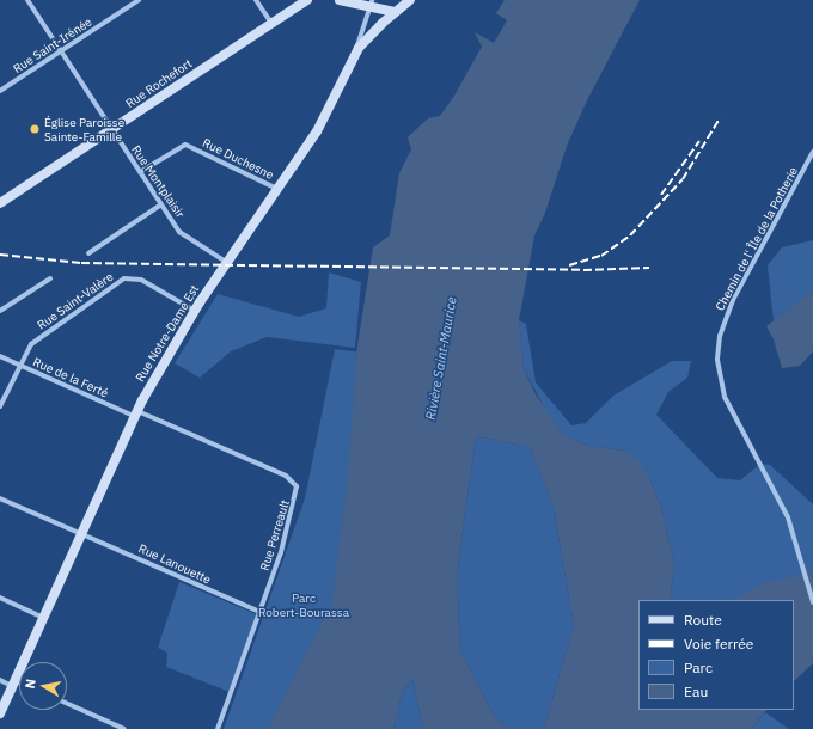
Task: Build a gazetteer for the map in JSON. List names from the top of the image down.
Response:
{
  "streets": {
    "street": [
      "Rue Saint-Irénée",
      "Rue Rochefort",
      "Rue Duchesne",
      "Rue Montplaisir",
      "Chemin de l' Île de la Potherie",
      "Rue Saint-Valère",
      "Rue Notre-Dame Est",
      "Rue de la Ferté",
      "Rue Perreault",
      "Rue Lanouette"
    ]
  },
  "crossings": [
    ["Rue Saint-Irénée", "Rue Montplaisir"],
    ["Rue Rochefort", "Rue Montplaisir"],
    ["Rue Duchesne", "Rue Montplaisir"],
    ["Rue Duchesne", "Rue Notre-Dame Est"],
    ["Rue Montplaisir", "Rue Notre-Dame Est"],
    ["Rue Saint-Valère", "Rue Notre-Dame Est"],
    ["Rue Saint-Valère", "Rue de la Ferté"],
    ["Rue Notre-Dame Est", "Rue de la Ferté"],
    ["Rue Notre-Dame Est", "Rue Perreault"],
    ["Rue Notre-Dame Est", "Rue Lanouette"],
    ["Rue de la Ferté", "Rue Perreault"],
    ["Rue Perreault", "Rue Lanouette"]
  ],
  "water": ["Rivière Saint-Maurice"],
  "parks": ["Parc Robert-Bourassa"],
  "places": ["Église Paroisse Sainte-Famille"],
  "legend": [
    "Route",
    "Voie ferrée",
    "Parc",
    "Eau"
  ],
  "north": "left"
}
